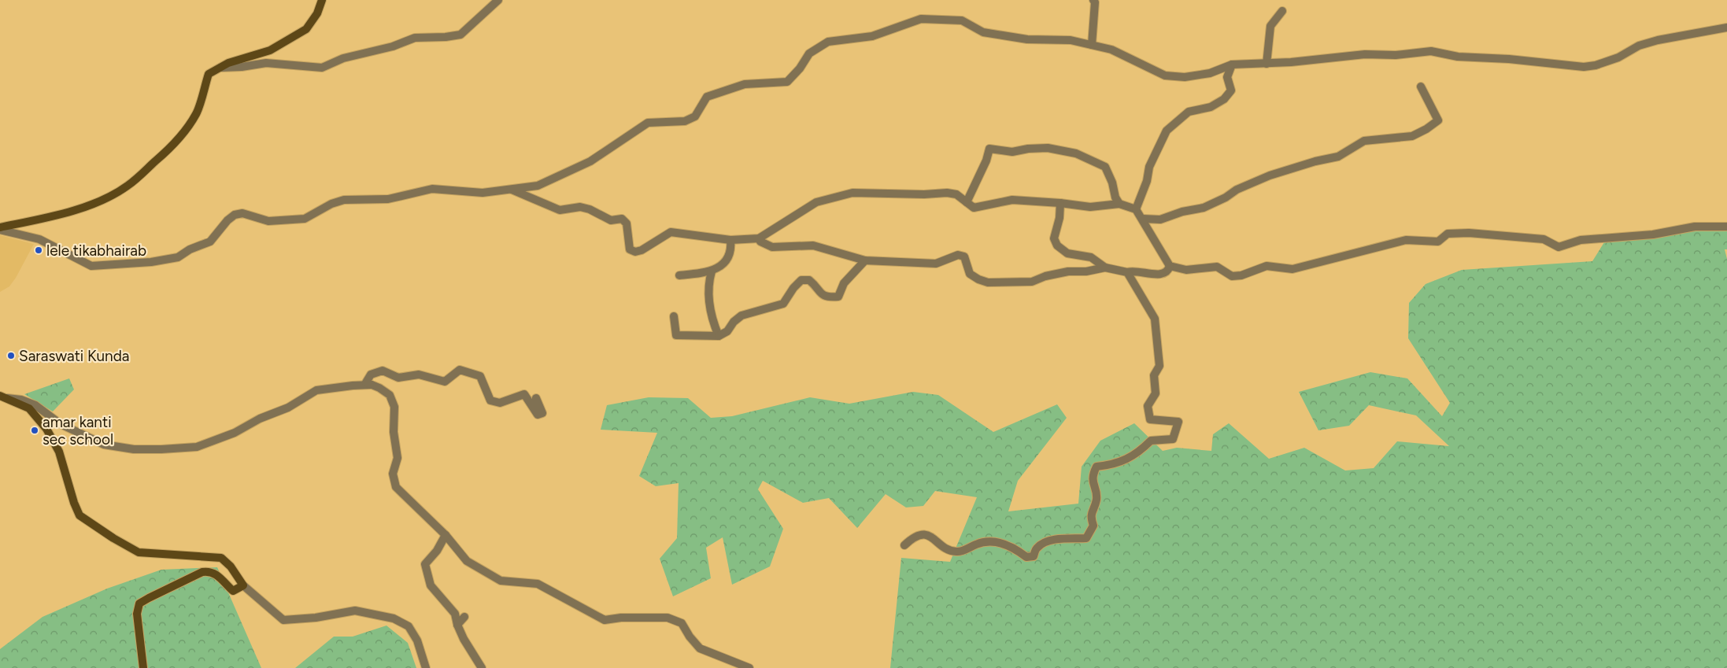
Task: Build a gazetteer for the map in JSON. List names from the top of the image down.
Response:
{
  "places": ["lele tikabhairab", "Saraswati Kunda", "amar kanti sec school"]
}
